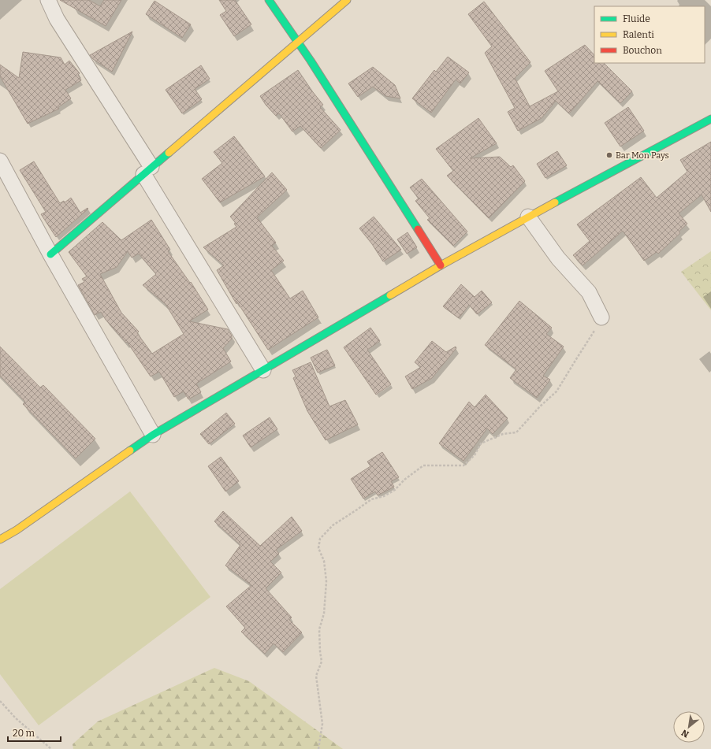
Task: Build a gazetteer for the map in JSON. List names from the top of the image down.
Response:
{
  "places": ["Bar Mon Pays"],
  "legend": ["Fluide", "Ralenti", "Bouchon"],
  "scale_bar": "20 m",
  "north": "bottom left"
}
